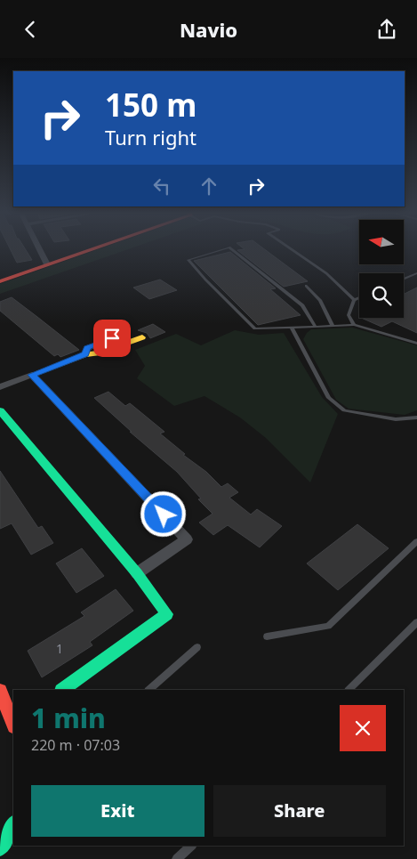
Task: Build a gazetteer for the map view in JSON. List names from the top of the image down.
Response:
{
  "house_numbers": ["1"],
  "north": "left",
  "page": {
    "header": "Navio",
    "turn": ["150 m", "Turn right"],
    "heading": ["1 min", "220 m · 07:03"],
    "buttons": ["Exit", "Share"]
  }
}
